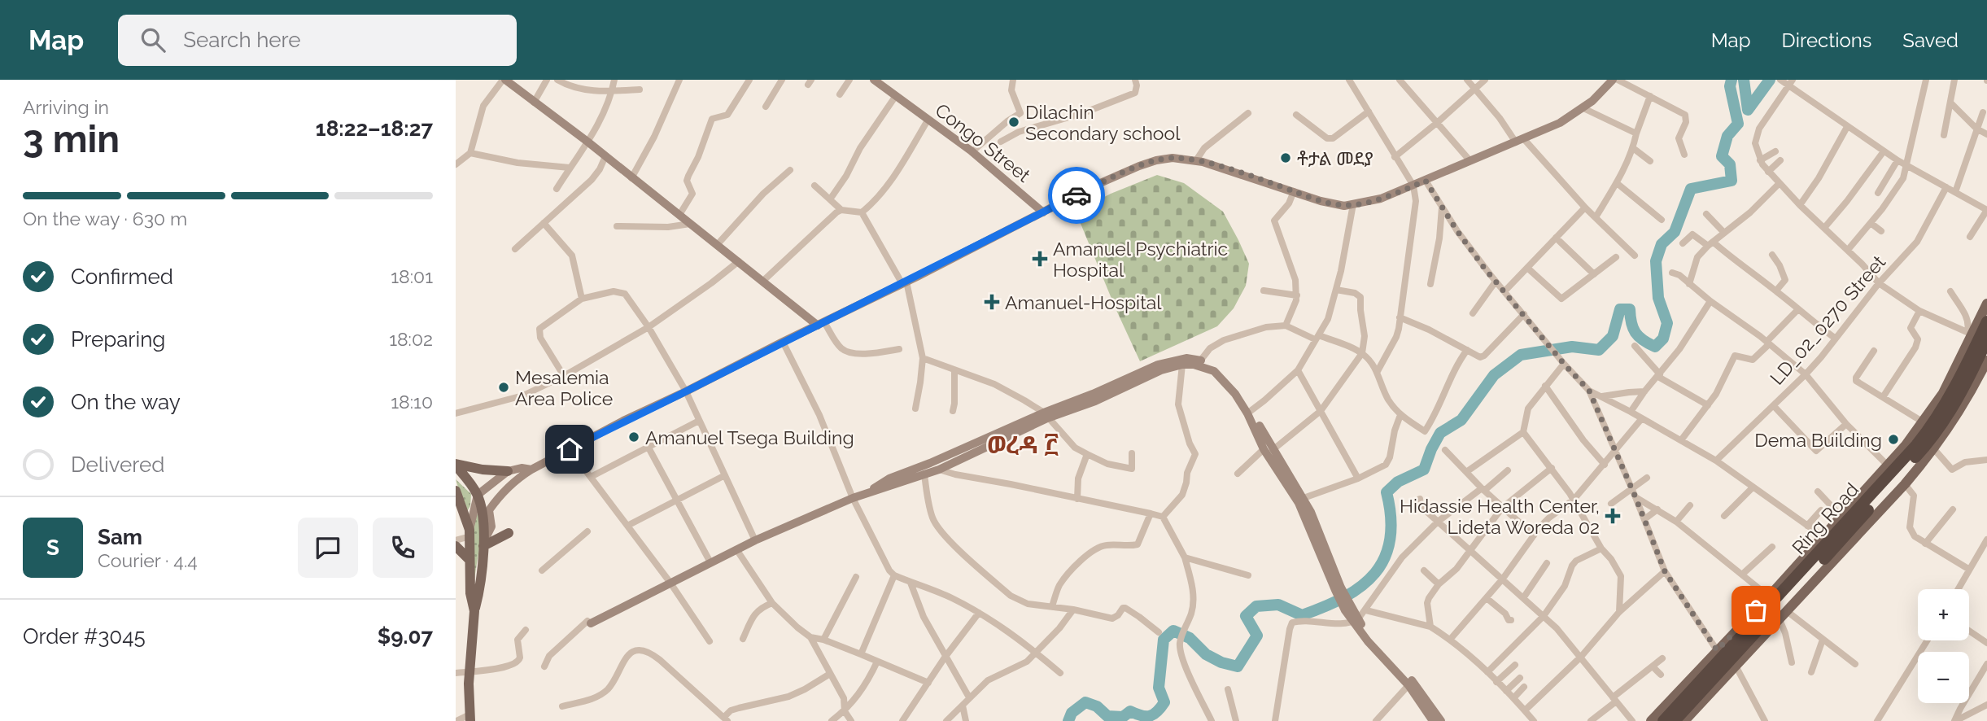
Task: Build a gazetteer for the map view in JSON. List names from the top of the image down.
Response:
{
  "streets": {
    "highway": ["Ring Road"],
    "main road": ["Congo Street"],
    "street": ["LD_02_0270 Street"]
  },
  "districts": ["ወረዳ ፫"],
  "places": {
    "other": [
      "Dilachin Secondary school",
      "ቶታል መደያ",
      "Mesalemia Area Police",
      "Amanuel Tsega Building",
      "Dema Building"
    ],
    "health": ["Amanuel Psychiatric Hospital", "Amanuel-Hospital", "Hidassie Health Center, Lideta Woreda 02"]
  },
  "page": {
    "header": "Map",
    "search": "Search here",
    "nav": ["Map", "Directions", "Saved"],
    "heading": ["3 min", "Arriving in", "18:22–18:27"],
    "panel": [
      "Sam",
      "Courier · 4.4",
      "Order #3045",
      "$9.07"
    ],
    "bar": "On the way · 630 m",
    "list": [
      ["Confirmed", "18:01"],
      ["Preparing", "18:02"],
      ["On the way", "18:10"],
      "Delivered"
    ],
    "round": "S",
    "map_buttons": ["+", "−"]
  }
}
